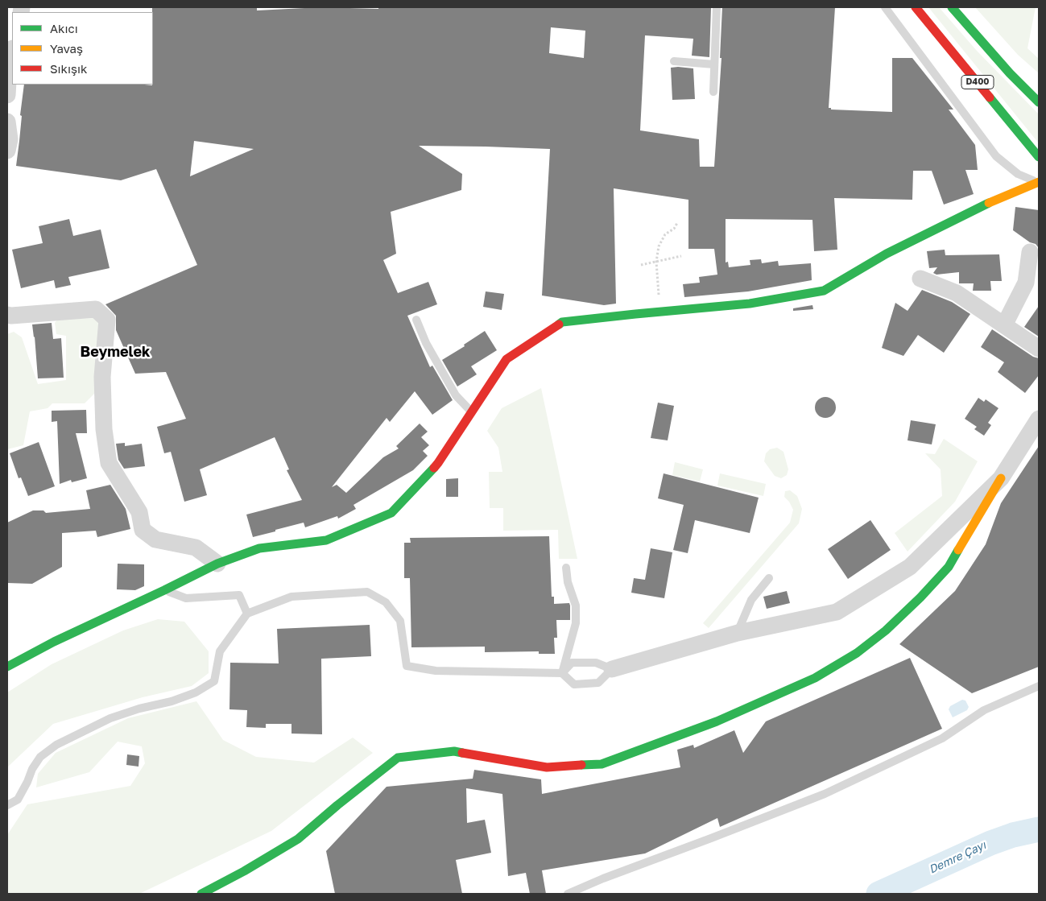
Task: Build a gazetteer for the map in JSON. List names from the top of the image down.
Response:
{
  "streets": {
    "main road": ["D400"]
  },
  "districts": ["Beymelek"],
  "water": ["Demre Çayı"],
  "legend": ["Akıcı", "Yavaş", "Sıkışık"]
}
